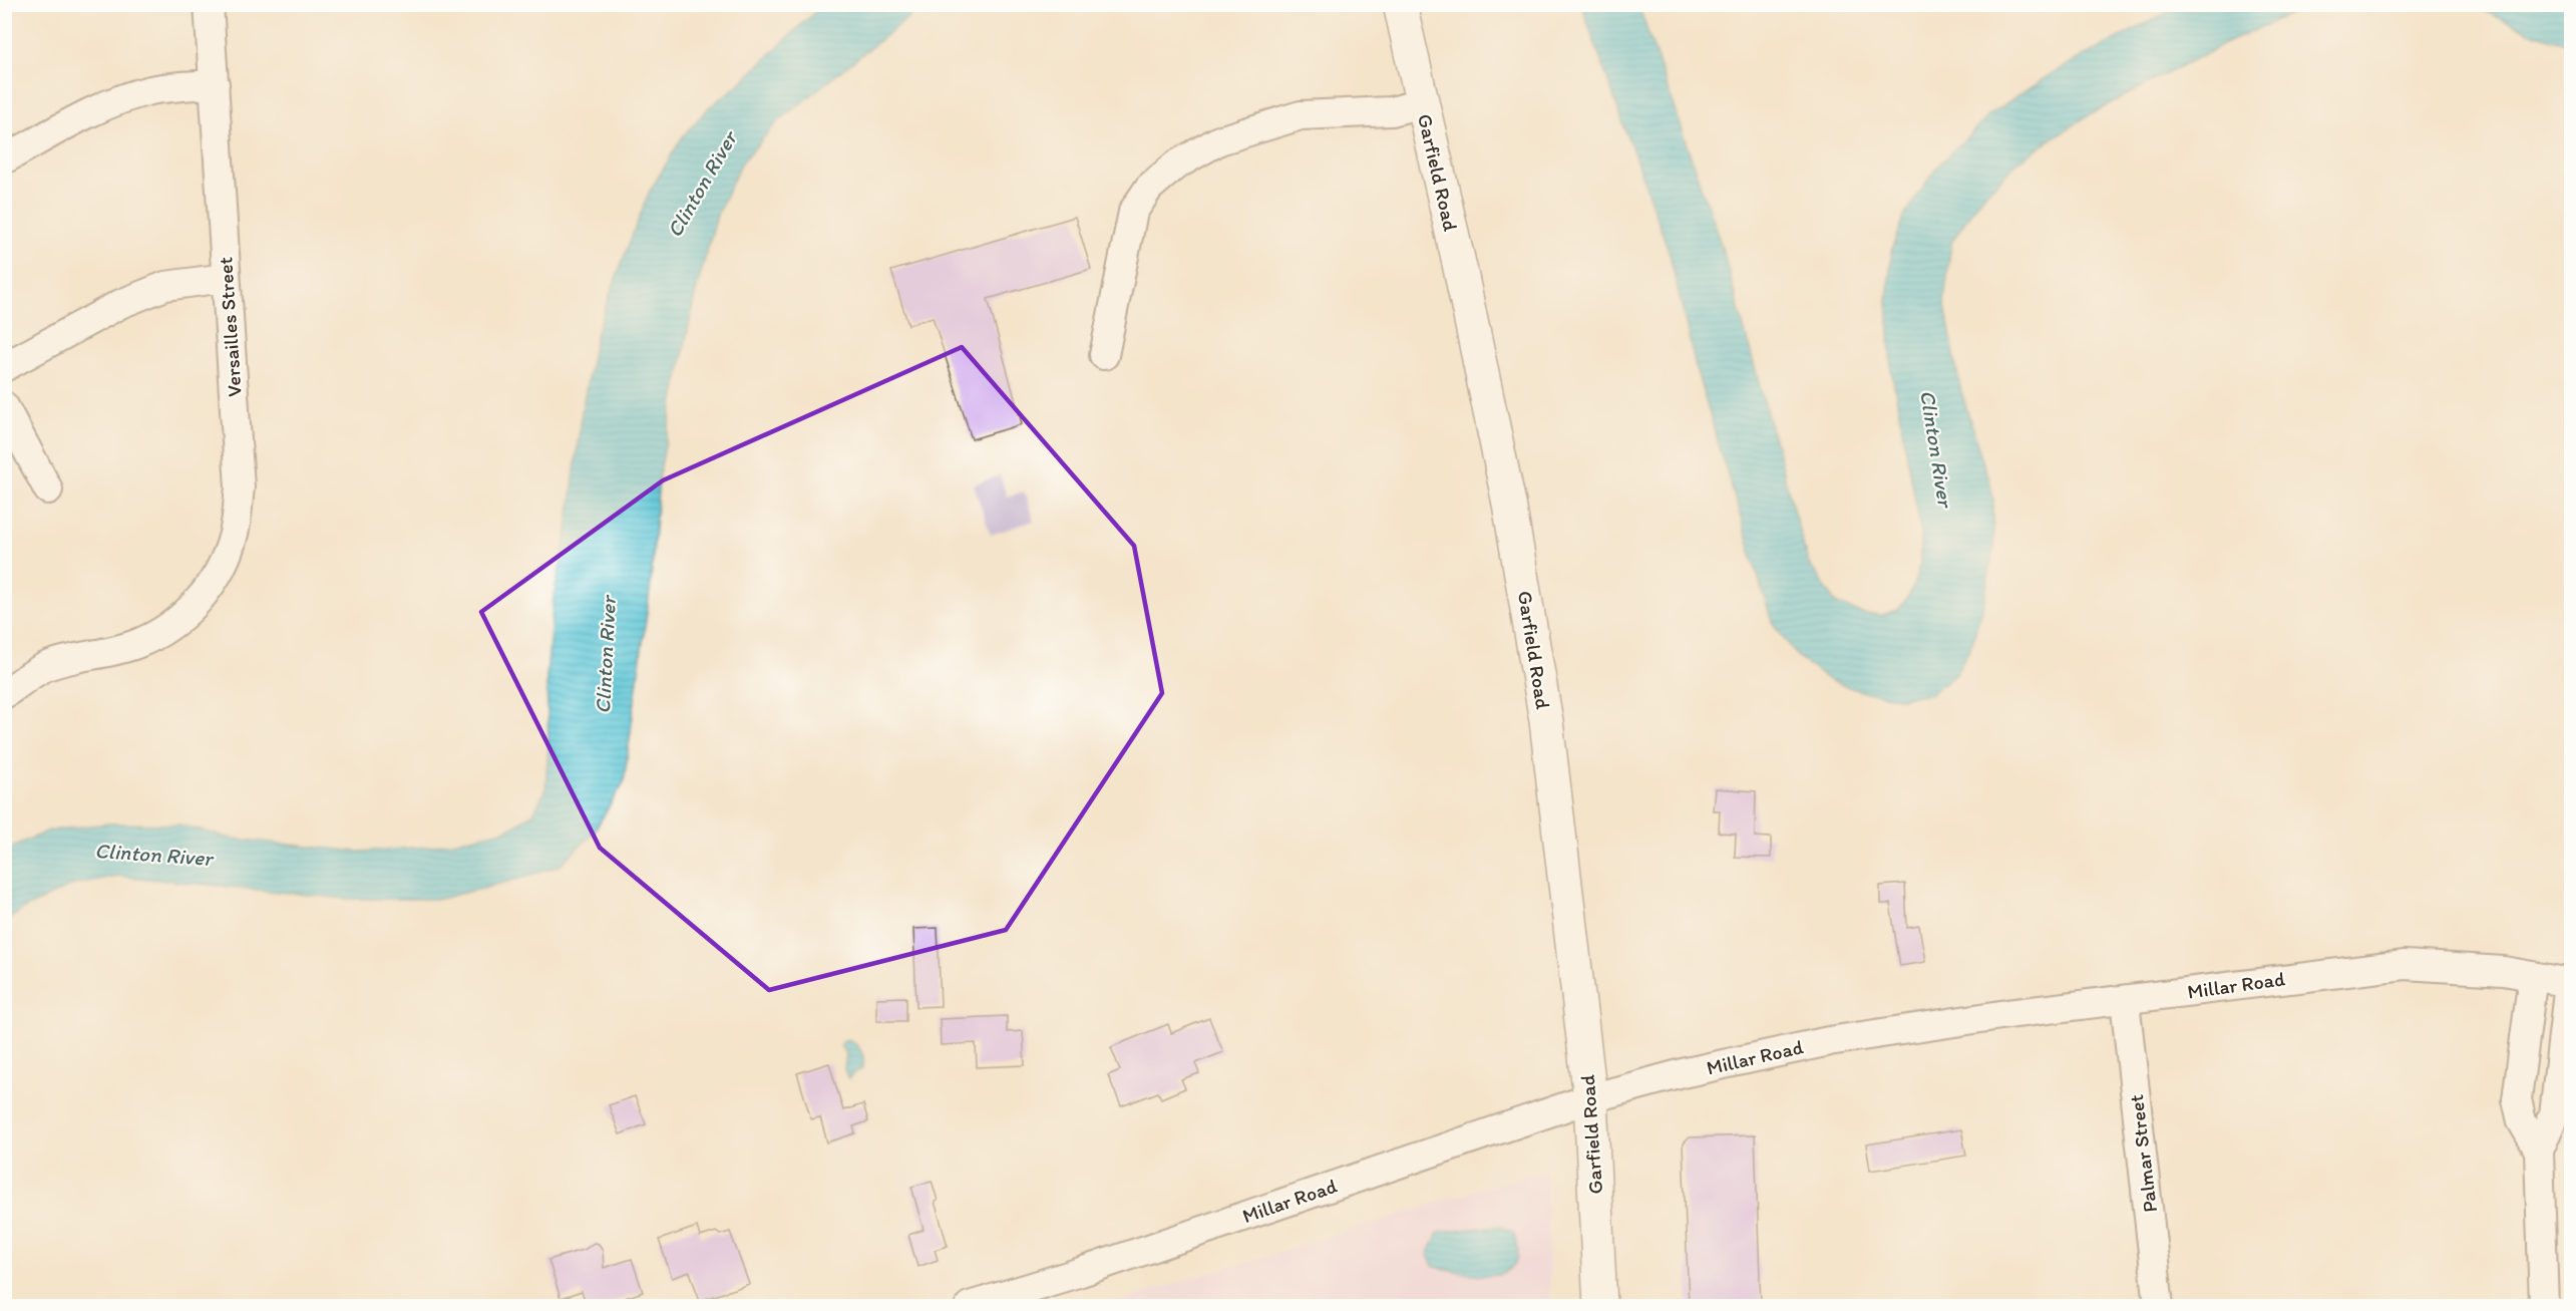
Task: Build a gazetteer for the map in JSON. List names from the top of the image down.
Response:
{
  "streets": {
    "main road": ["Garfield Road"],
    "street": ["Versailles Street", "Millar Road", "Palmar Street"]
  },
  "crossings": [
    ["Garfield Road", "Millar Road"],
    ["Millar Road", "Palmar Street"]
  ],
  "water": ["Clinton River"]
}
